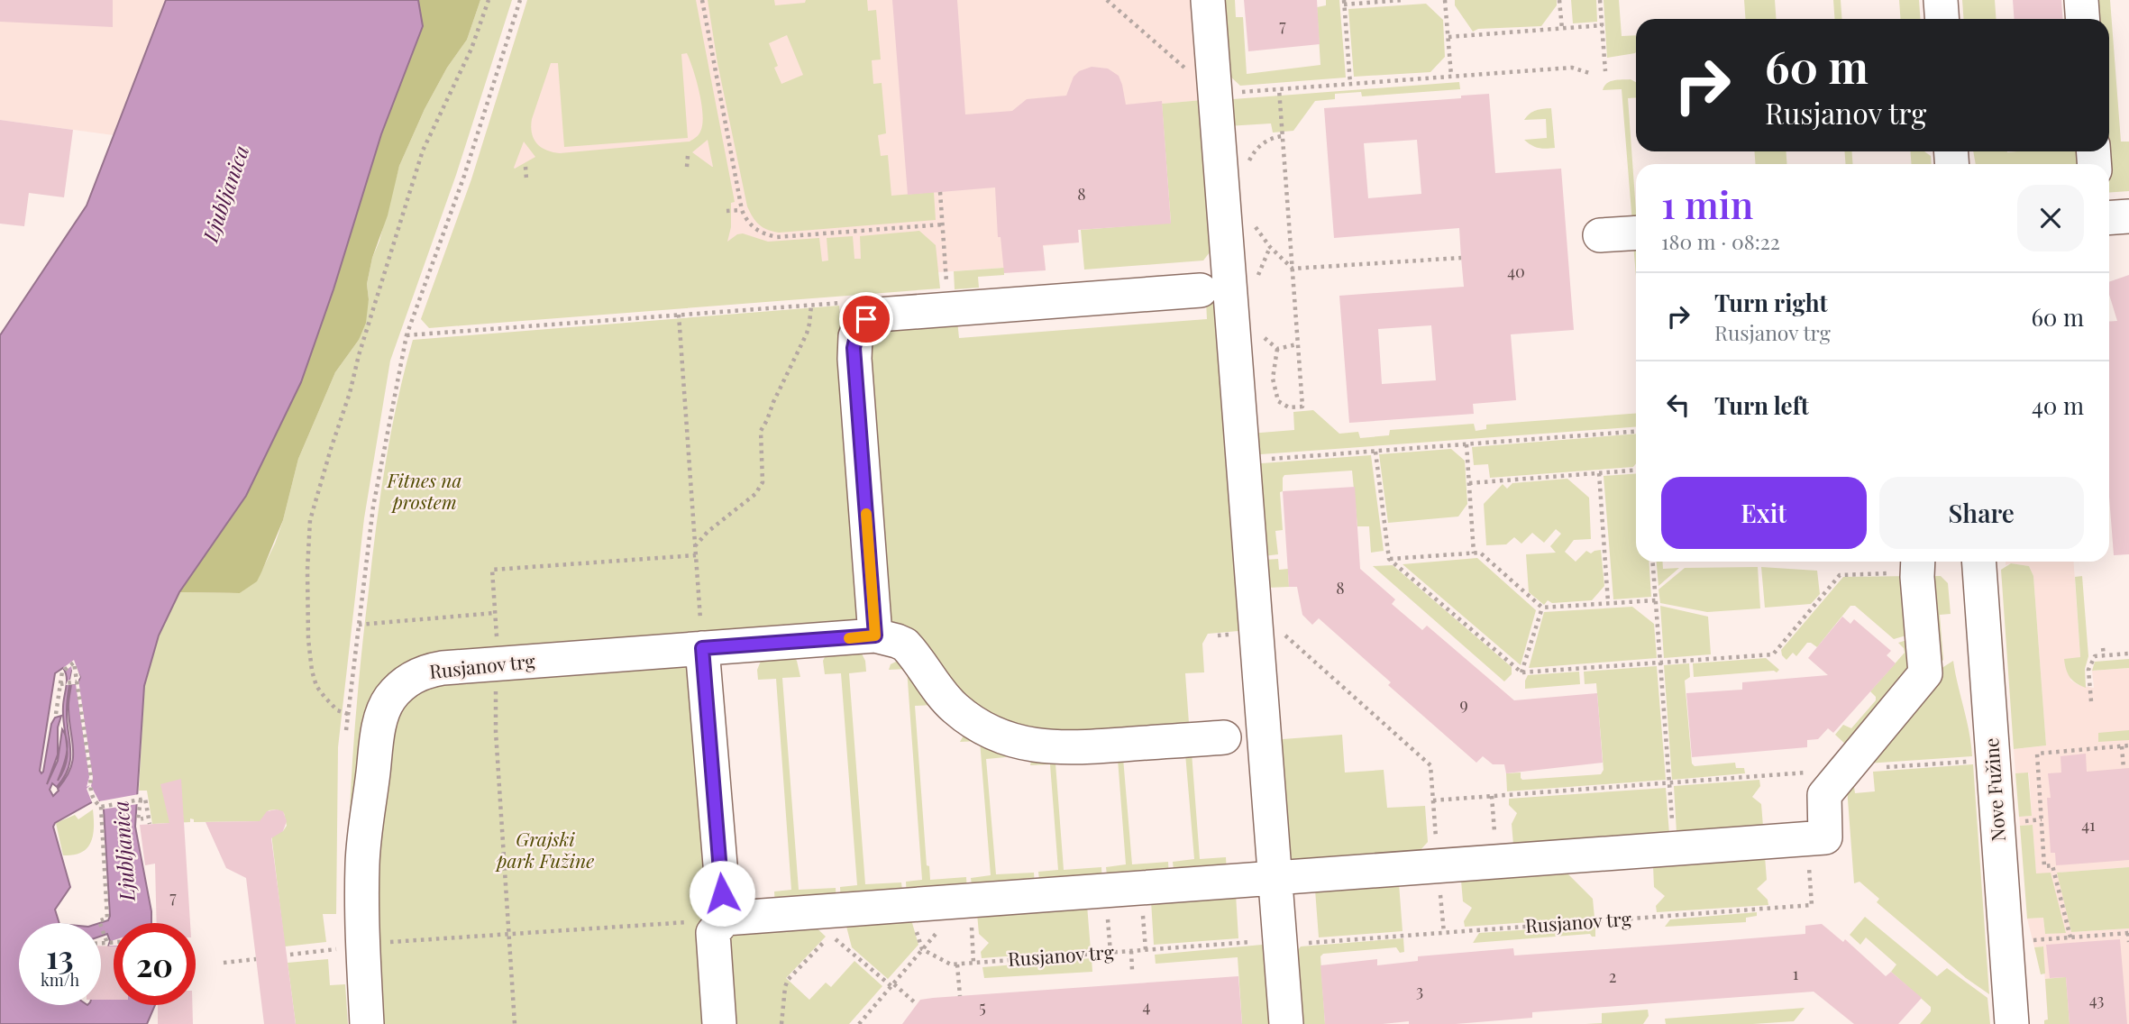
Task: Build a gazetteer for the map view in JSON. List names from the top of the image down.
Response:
{
  "streets": {
    "street": ["Rusjanov trg", "Nove Fužine"]
  },
  "water": ["Ljubljanica"],
  "parks": ["Fitnes na prostem", "Grajski park Fužine"],
  "house_numbers": [
    "7",
    "8",
    "40",
    "8",
    "9",
    "41",
    "7",
    "1",
    "2",
    "3",
    "43",
    "4",
    "5"
  ],
  "page": {
    "turn": ["60 m", "Rusjanov trg"],
    "heading": ["1 min", "180 m · 08:22"],
    "list": [
      {
        "name": "Turn right",
        "note": "Rusjanov trg",
        "value": "60 m"
      },
      {
        "name": "Turn left",
        "value": "40 m"
      }
    ],
    "buttons": ["Exit", "Share"],
    "speed": "13 km/h",
    "limit": "20"
  }
}
